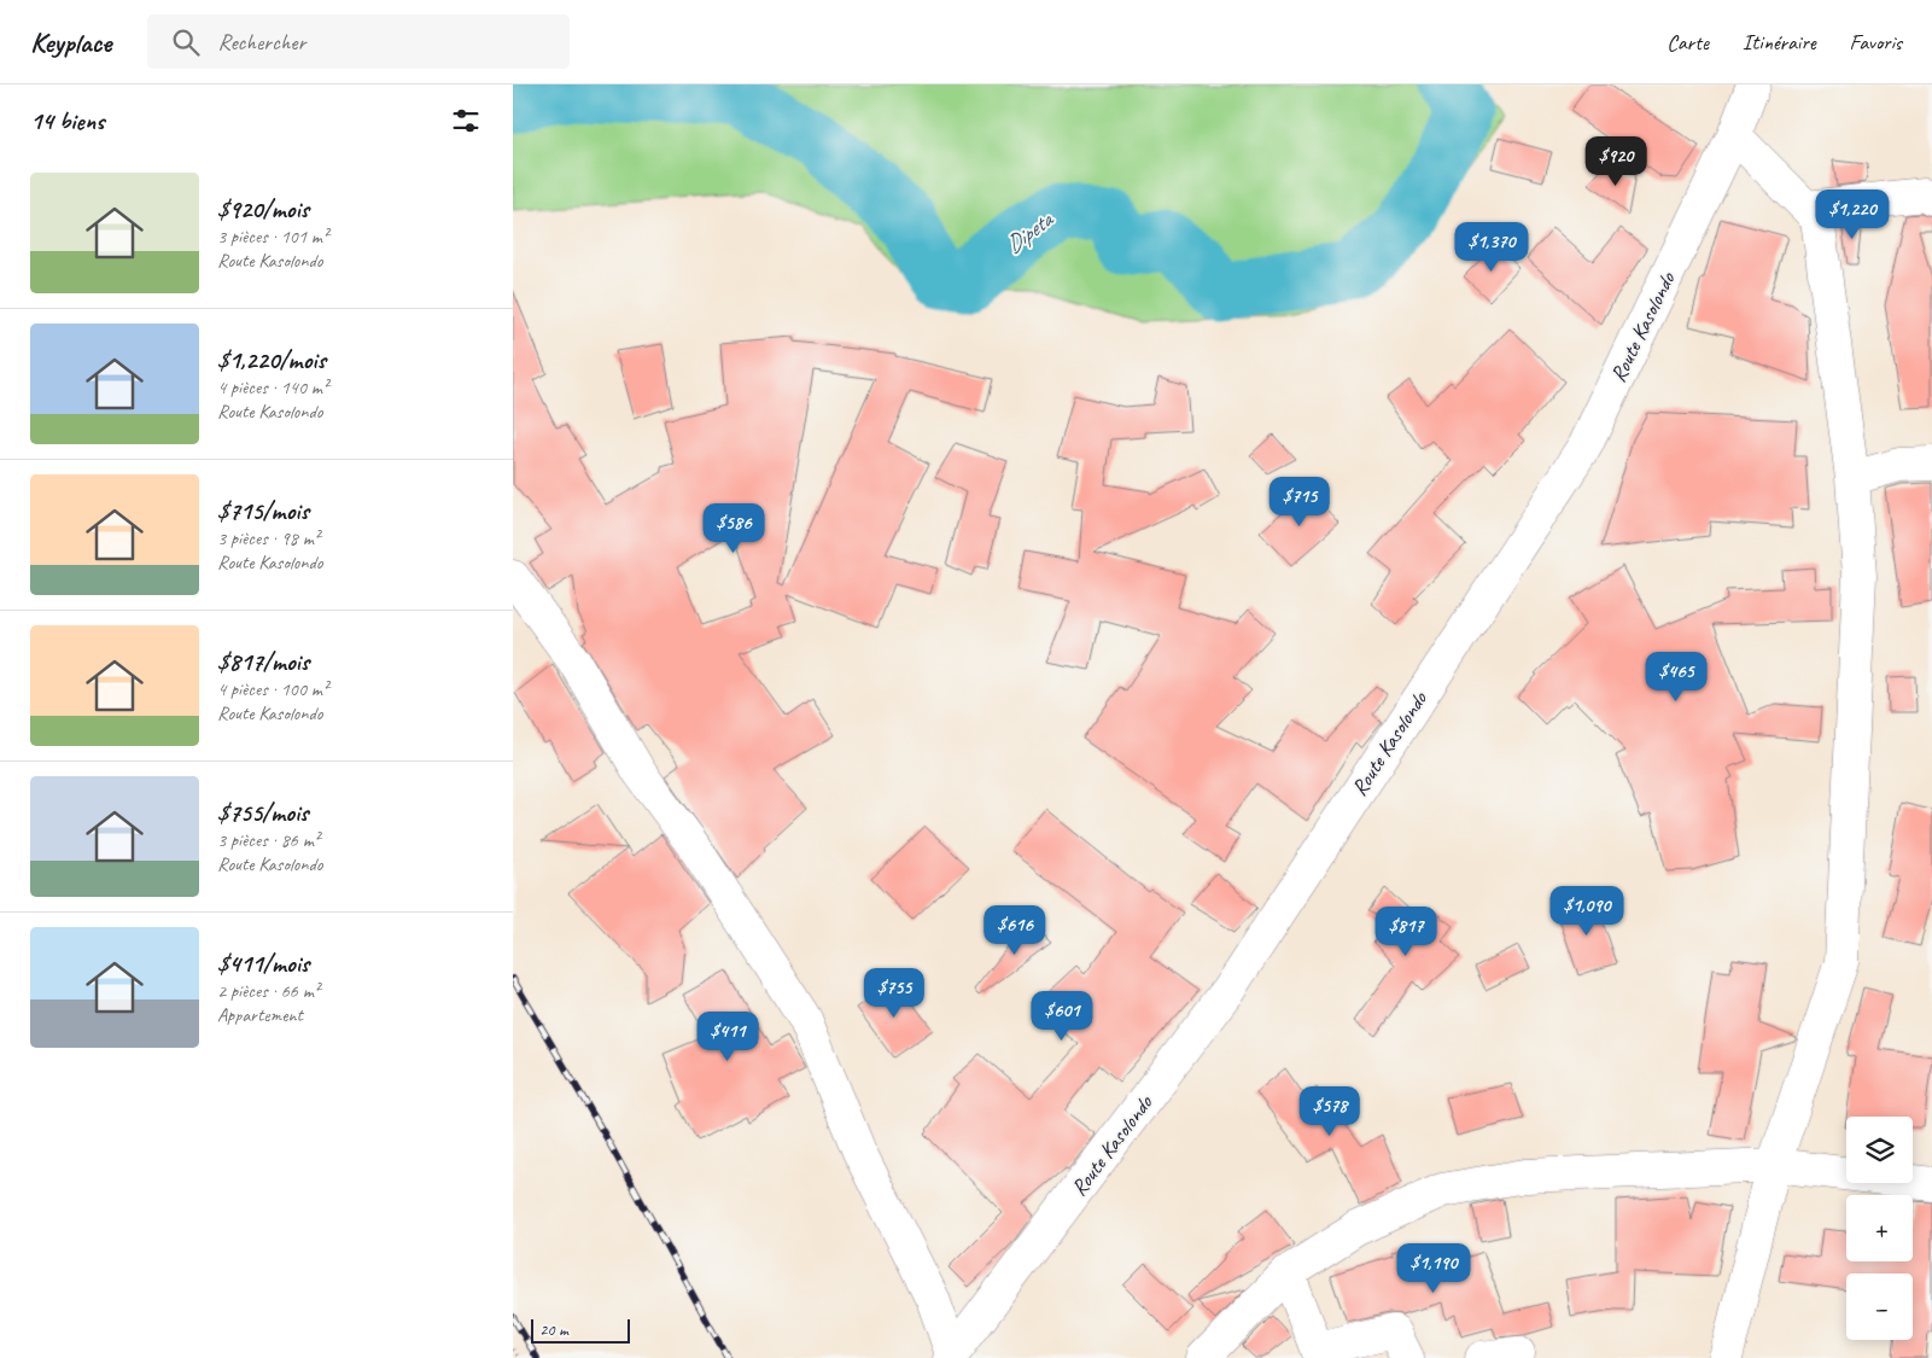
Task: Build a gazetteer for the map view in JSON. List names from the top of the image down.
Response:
{
  "streets": {
    "street": ["Route Kasolondo"]
  },
  "water": ["Dipeta"],
  "scale_bar": "20 m",
  "page": {
    "header": "Keyplace",
    "search": "Rechercher",
    "nav": ["Carte", "Itinéraire", "Favoris"],
    "heading": "14 biens",
    "price": [
      "$920",
      "$1,220",
      "$1,370",
      "$715",
      "$586",
      "$465",
      "$1,090",
      "$616",
      "$817",
      "$755",
      "$601",
      "$411",
      "$578",
      "$1,190"
    ],
    "list": [
      {
        "name": "$920/mois",
        "note": "3 pièces · 101 m² · Route Kasolondo"
      },
      {
        "name": "$1,220/mois",
        "note": "4 pièces · 140 m² · Route Kasolondo"
      },
      {
        "name": "$715/mois",
        "note": "3 pièces · 98 m² · Route Kasolondo"
      },
      {
        "name": "$817/mois",
        "note": "4 pièces · 100 m² · Route Kasolondo"
      },
      {
        "name": "$755/mois",
        "note": "3 pièces · 86 m² · Route Kasolondo"
      },
      {
        "name": "$411/mois",
        "note": "2 pièces · 66 m² · Appartement"
      }
    ],
    "map_buttons": ["+", "−"],
    "scale": "20 m"
  }
}
